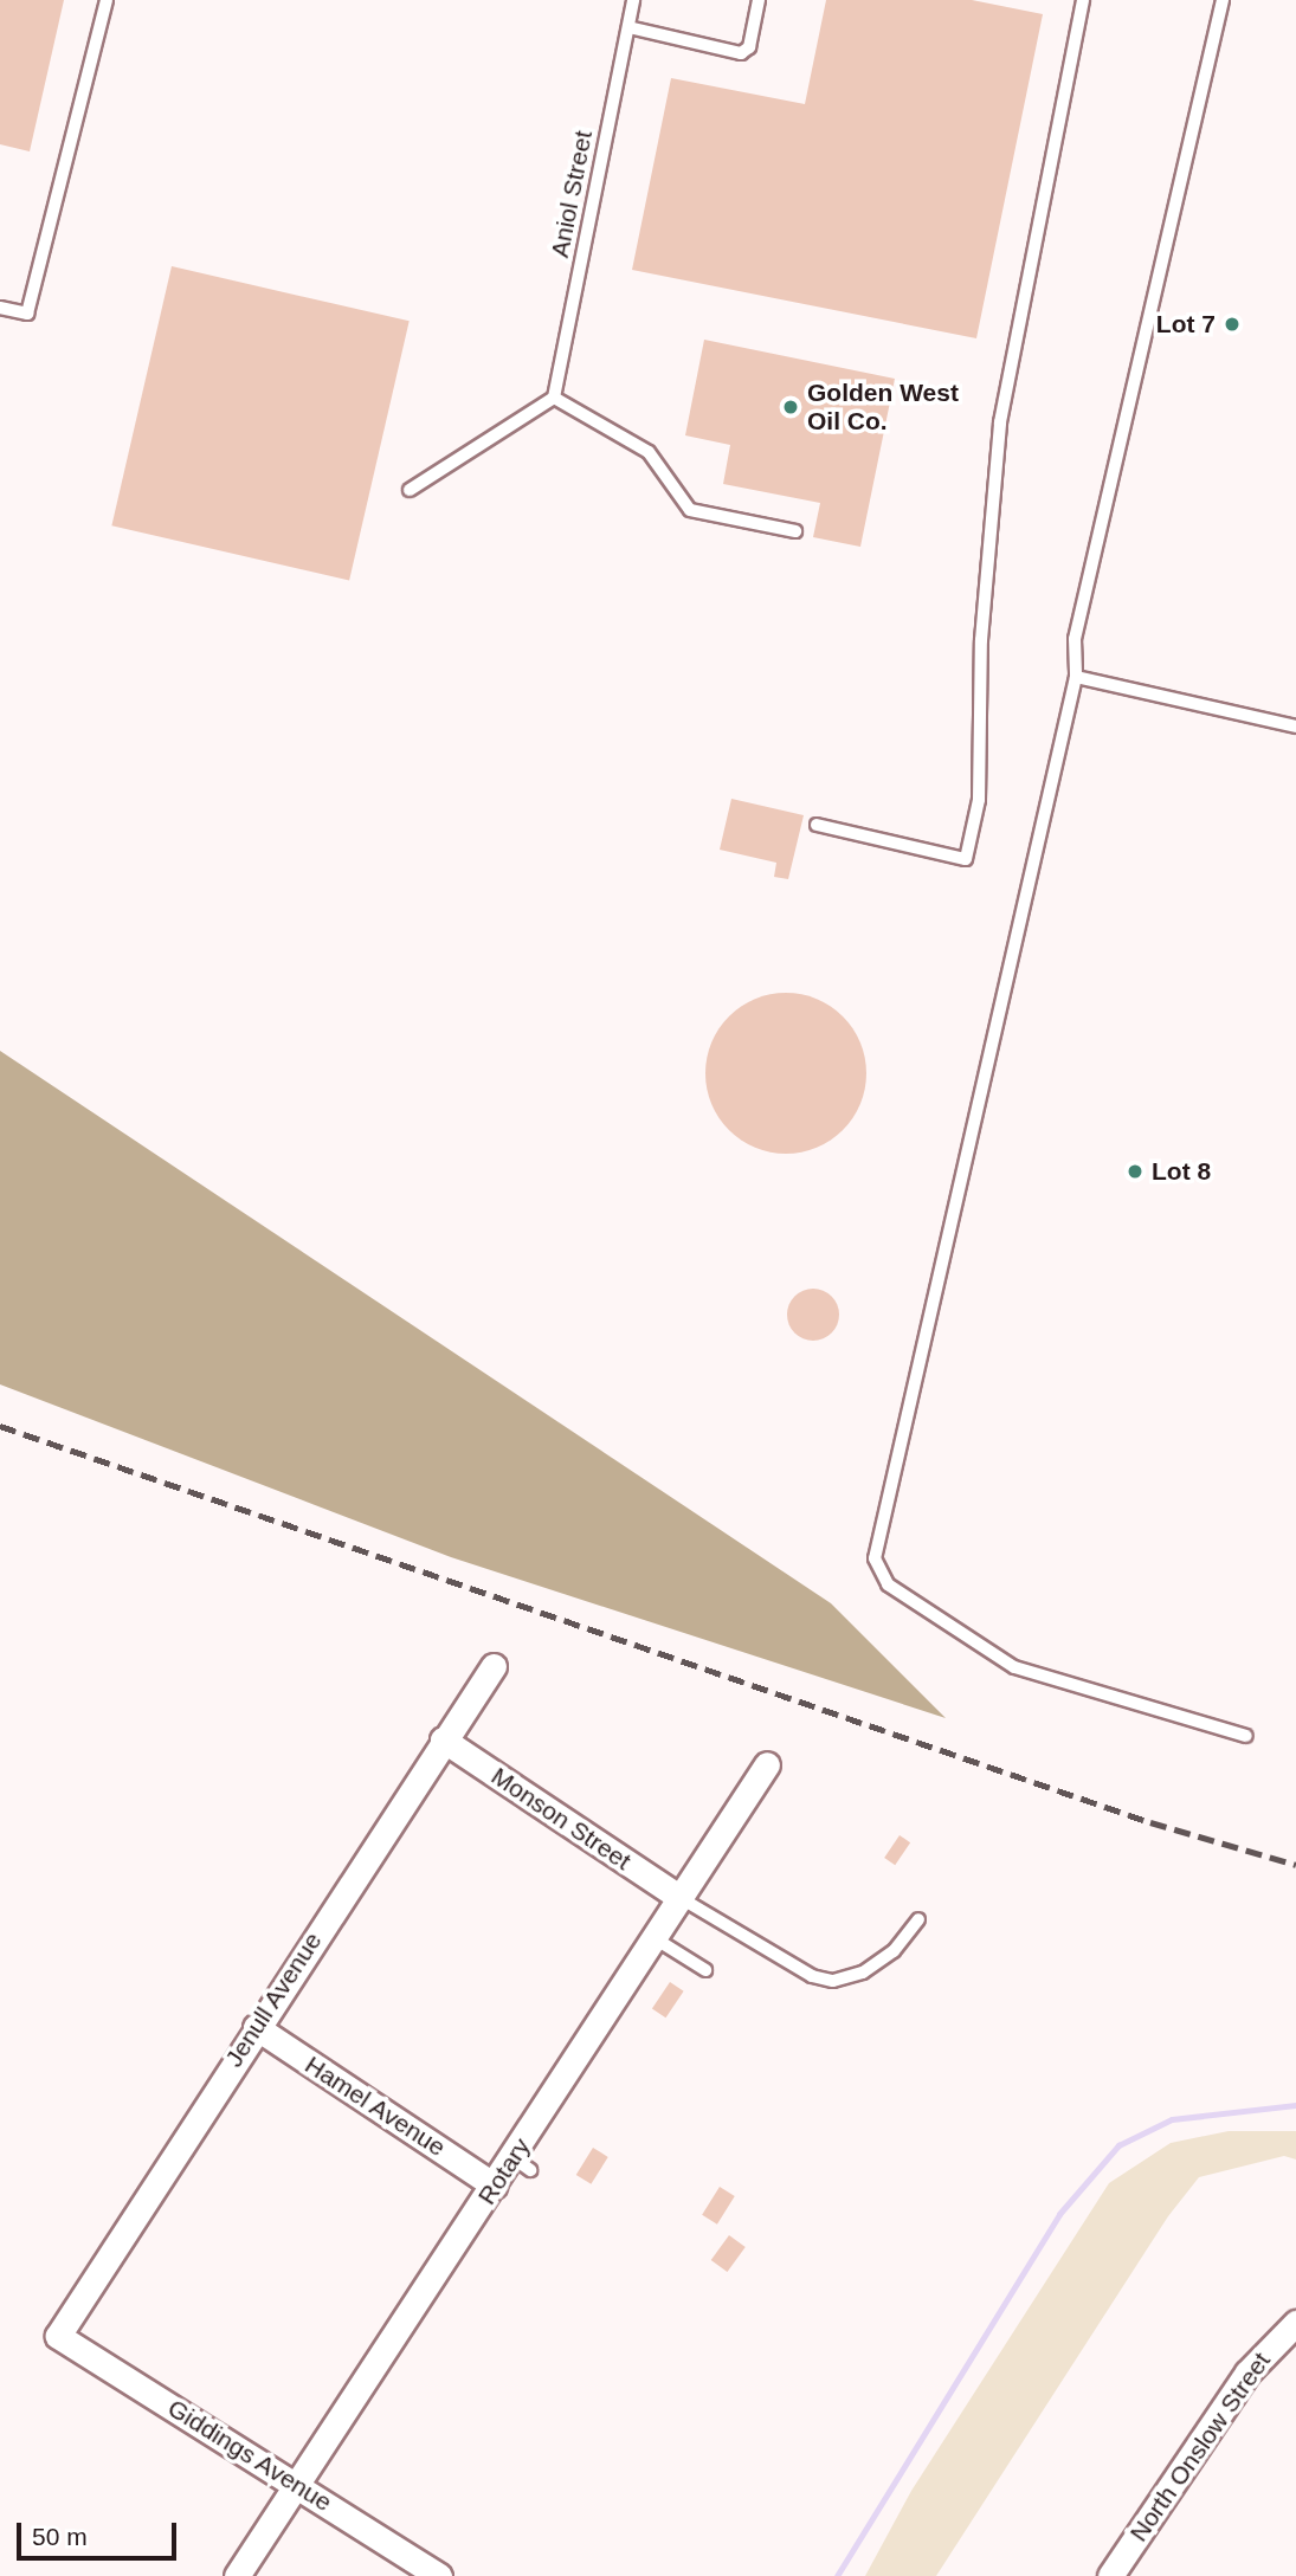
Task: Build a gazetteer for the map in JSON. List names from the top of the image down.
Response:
{
  "streets": {
    "street": [
      "Monson Street",
      "Jenull Avenue",
      "Hamel Avenue",
      "Rotary",
      "North Onslow Street",
      "Giddings Avenue"
    ],
    "lane": ["Aniol Street"]
  },
  "crossings": [
    ["Monson Street", "Jenull Avenue"],
    ["Monson Street", "Rotary"],
    ["Jenull Avenue", "Hamel Avenue"],
    ["Jenull Avenue", "Giddings Avenue"],
    ["Hamel Avenue", "Rotary"],
    ["Rotary", "Giddings Avenue"]
  ],
  "places": ["Lot 7", "Golden West Oil Co.", "Lot 8"],
  "scale_bar": "50 m"
}
